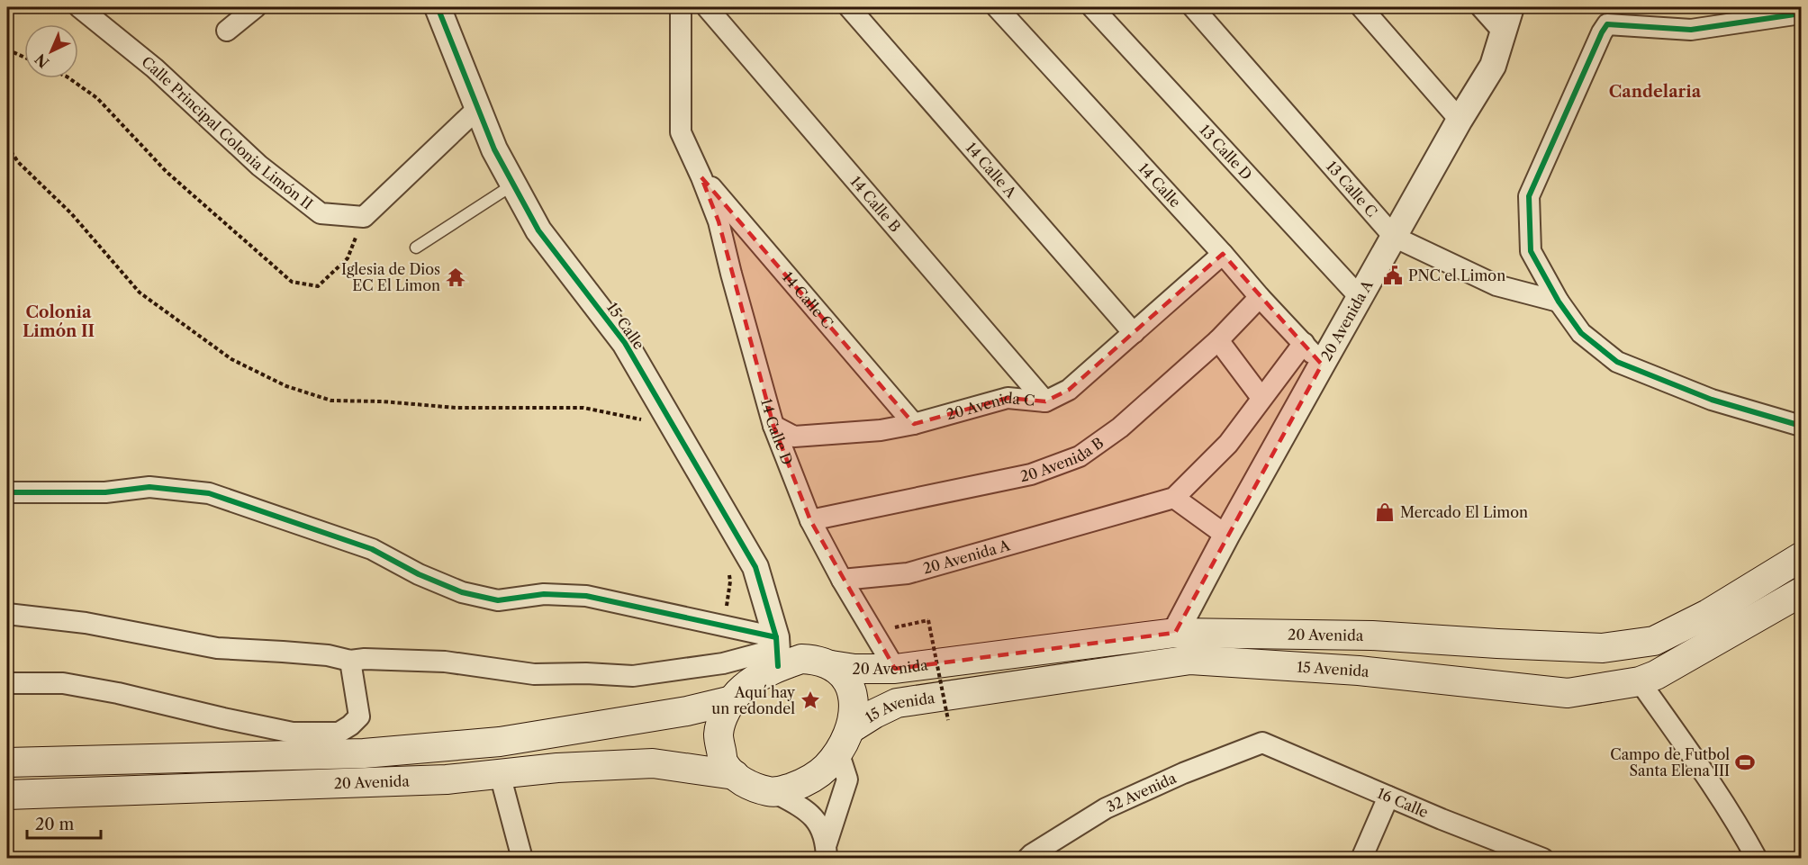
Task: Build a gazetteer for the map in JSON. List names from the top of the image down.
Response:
{
  "streets": {
    "main road": ["20 Avenida", "15 Avenida"],
    "street": [
      "Calle Principal Colonia Limón II",
      "13 Calle D",
      "14 Calle A",
      "14 Calle",
      "13 Calle C",
      "14 Calle B",
      "14 Calle C",
      "20 Avenida A",
      "15 Calle",
      "20 Avenida C",
      "14 Calle D",
      "20 Avenida B",
      "32 Avenida",
      "16 Calle"
    ]
  },
  "crossings": [
    ["13 Calle D", "20 Avenida A"],
    ["14 Calle A", "20 Avenida C"],
    ["14 Calle", "20 Avenida A"],
    ["14 Calle", "20 Avenida C"],
    ["14 Calle", "20 Avenida B"],
    ["13 Calle C", "20 Avenida A"],
    ["14 Calle B", "20 Avenida C"],
    ["14 Calle C", "20 Avenida C"],
    ["14 Calle C", "14 Calle D"],
    ["20 Avenida A", "14 Calle D"],
    ["20 Avenida A", "20 Avenida"],
    ["15 Calle", "20 Avenida"],
    ["15 Calle", "15 Avenida"],
    ["20 Avenida C", "14 Calle D"],
    ["14 Calle D", "20 Avenida B"],
    ["14 Calle D", "20 Avenida"],
    ["20 Avenida", "15 Avenida"],
    ["32 Avenida", "16 Calle"]
  ],
  "districts": ["Candelaria", "Colonia Limón II"],
  "places": {
    "public building": ["PNC el Limon"],
    "temple": ["Iglesia de Dios EC El Limon"],
    "shop": ["Mercado El Limon"],
    "place": ["Aquí hay un redondel"],
    "sports": ["Campo de Futbol Santa Elena III"]
  },
  "scale_bar": "20 m",
  "north": "bottom left"
}
